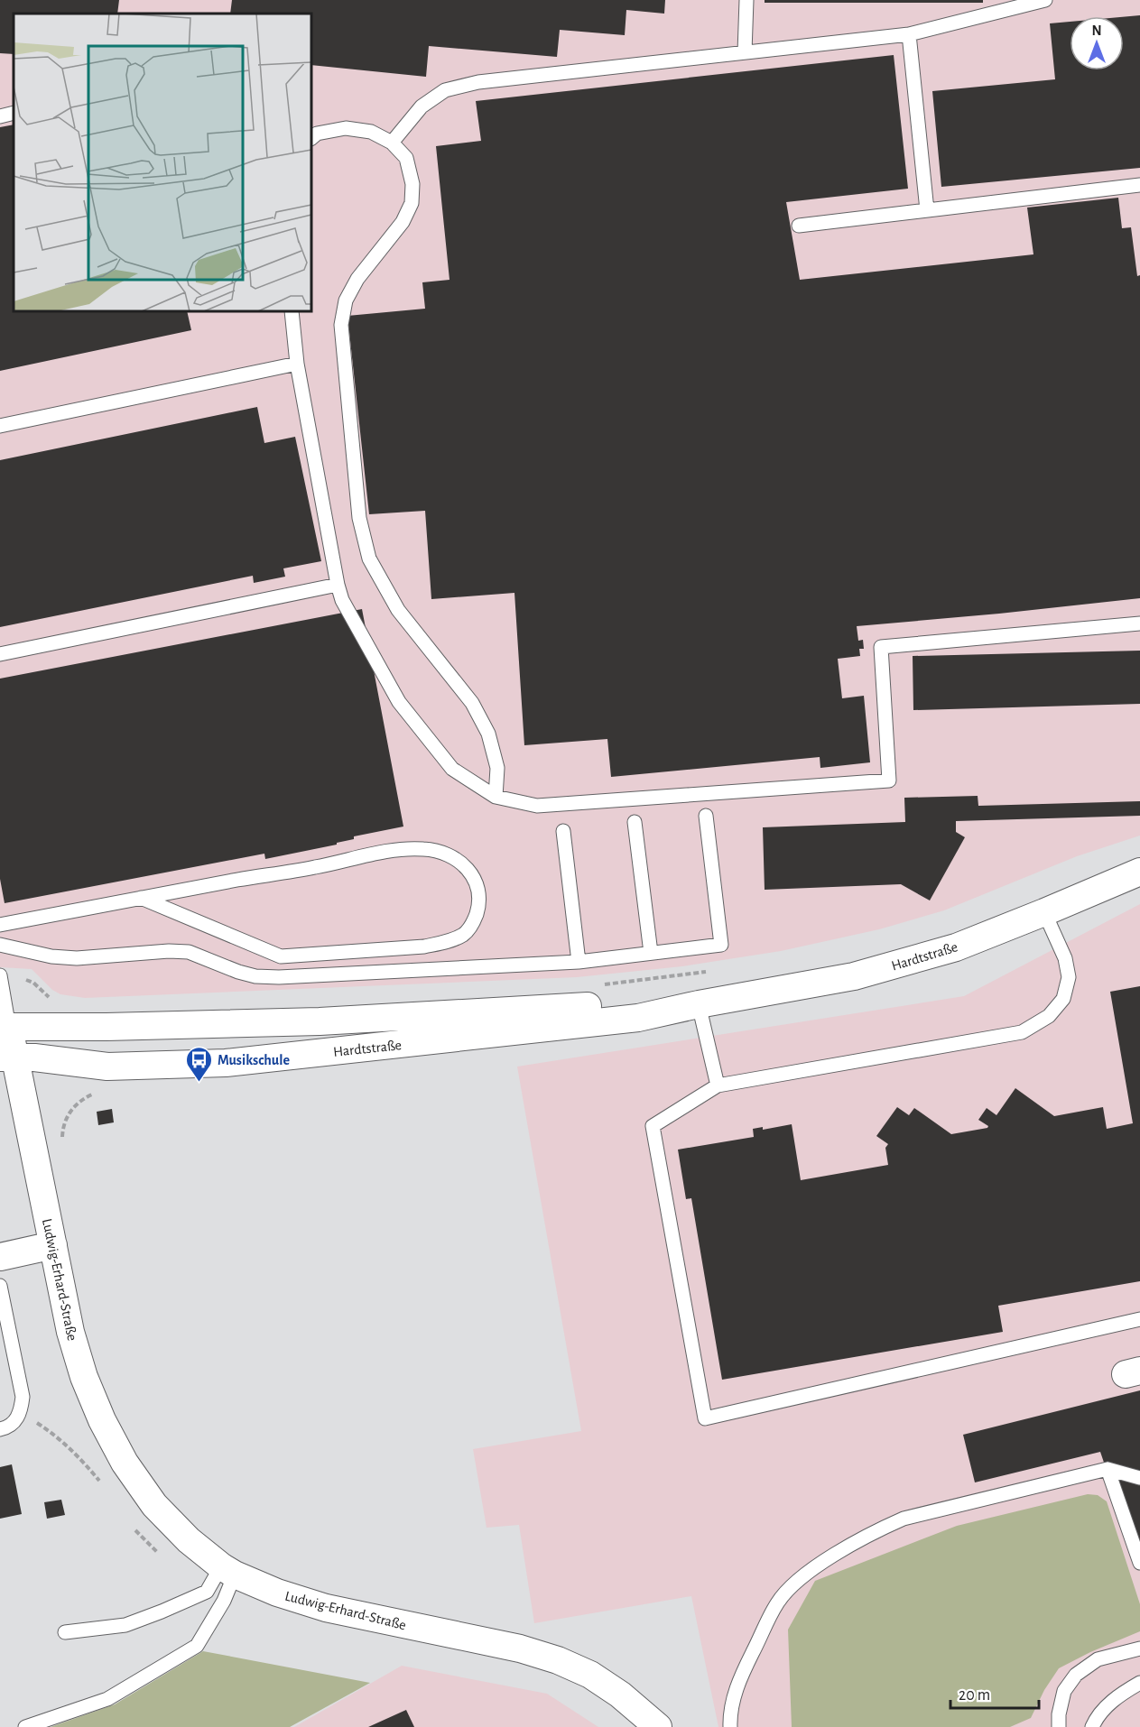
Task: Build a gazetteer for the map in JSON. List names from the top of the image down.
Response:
{
  "streets": {
    "street": ["Hardtstraße", "Ludwig-Erhard-Straße"]
  },
  "crossings": [
    ["Hardtstraße", "Ludwig-Erhard-Straße"]
  ],
  "places": {
    "bus stop": ["Musikschule"]
  },
  "scale_bar": "20 m",
  "north": "top"
}
